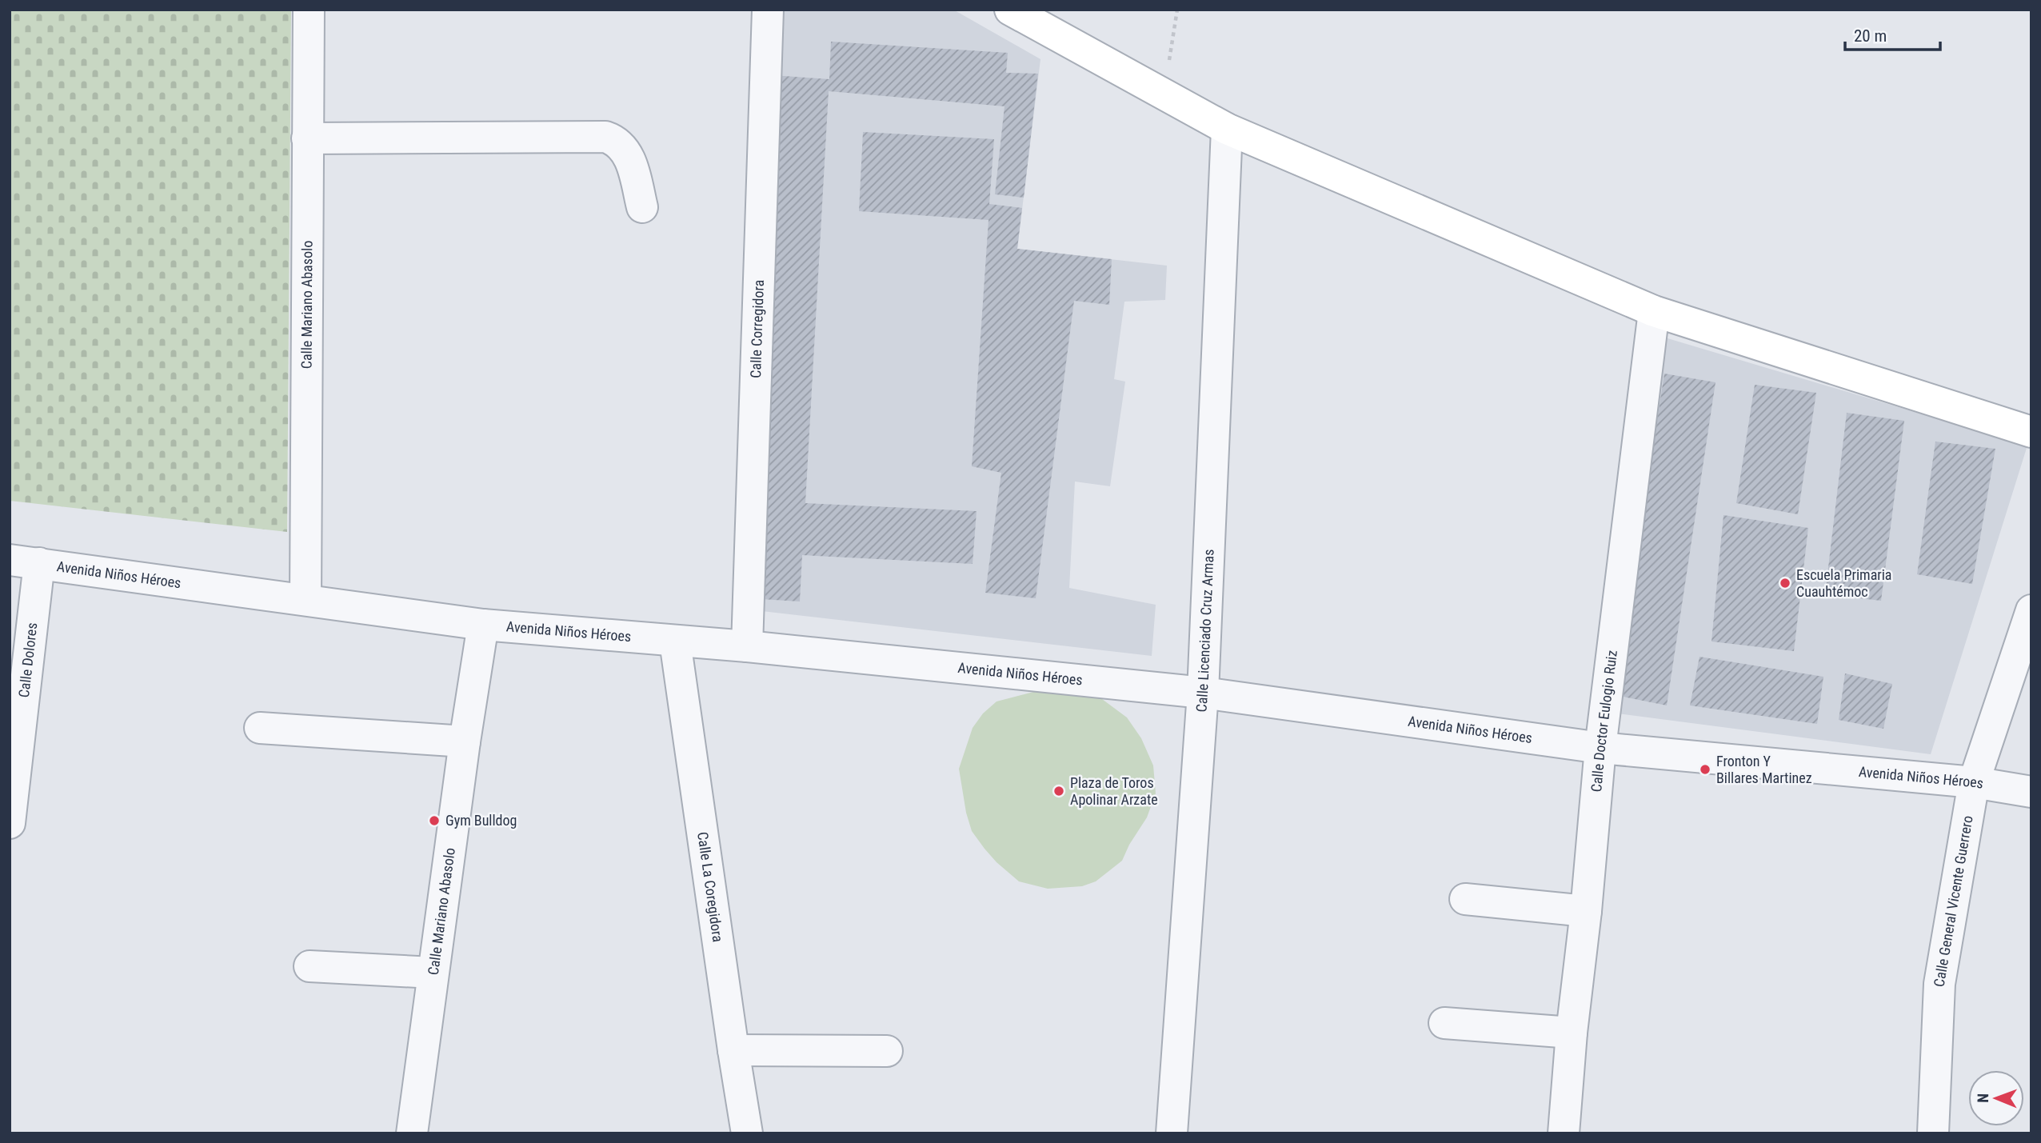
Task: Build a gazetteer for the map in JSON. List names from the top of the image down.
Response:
{
  "streets": {
    "street": [
      "Calle Mariano Abasolo",
      "Calle Corregidora",
      "Avenida Niños Héroes",
      "Calle Licenciado Cruz Armas",
      "Calle Dolores",
      "Calle Doctor Eulogio Ruiz",
      "Calle La Coregidora",
      "Calle General Vicente Guerrero"
    ]
  },
  "crossings": [
    ["Calle Mariano Abasolo", "Avenida Niños Héroes"],
    ["Calle Corregidora", "Avenida Niños Héroes"],
    ["Avenida Niños Héroes", "Calle Licenciado Cruz Armas"],
    ["Avenida Niños Héroes", "Calle Dolores"],
    ["Avenida Niños Héroes", "Calle Doctor Eulogio Ruiz"],
    ["Avenida Niños Héroes", "Calle La Coregidora"],
    ["Avenida Niños Héroes", "Calle General Vicente Guerrero"]
  ],
  "places": [
    "Escuela Primaria Cuauhtémoc",
    "Fronton Y Billares Martinez",
    "Plaza de Toros Apolinar Arzate",
    "Gym Bulldog"
  ],
  "scale_bar": "20 m",
  "north": "left"
}
